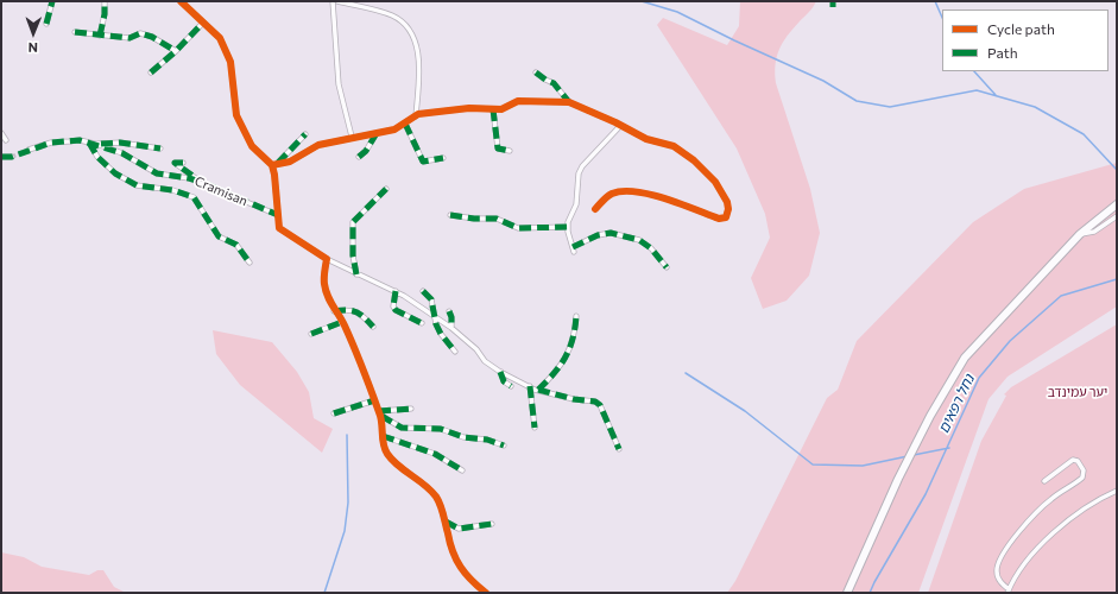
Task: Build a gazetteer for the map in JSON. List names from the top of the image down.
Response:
{
  "streets": {
    "street": ["Cramisan"]
  },
  "water": ["נחל רפאים"],
  "parks": ["יער עמינדב"],
  "legend": ["Cycle path", "Path"],
  "north": "bottom"
}
